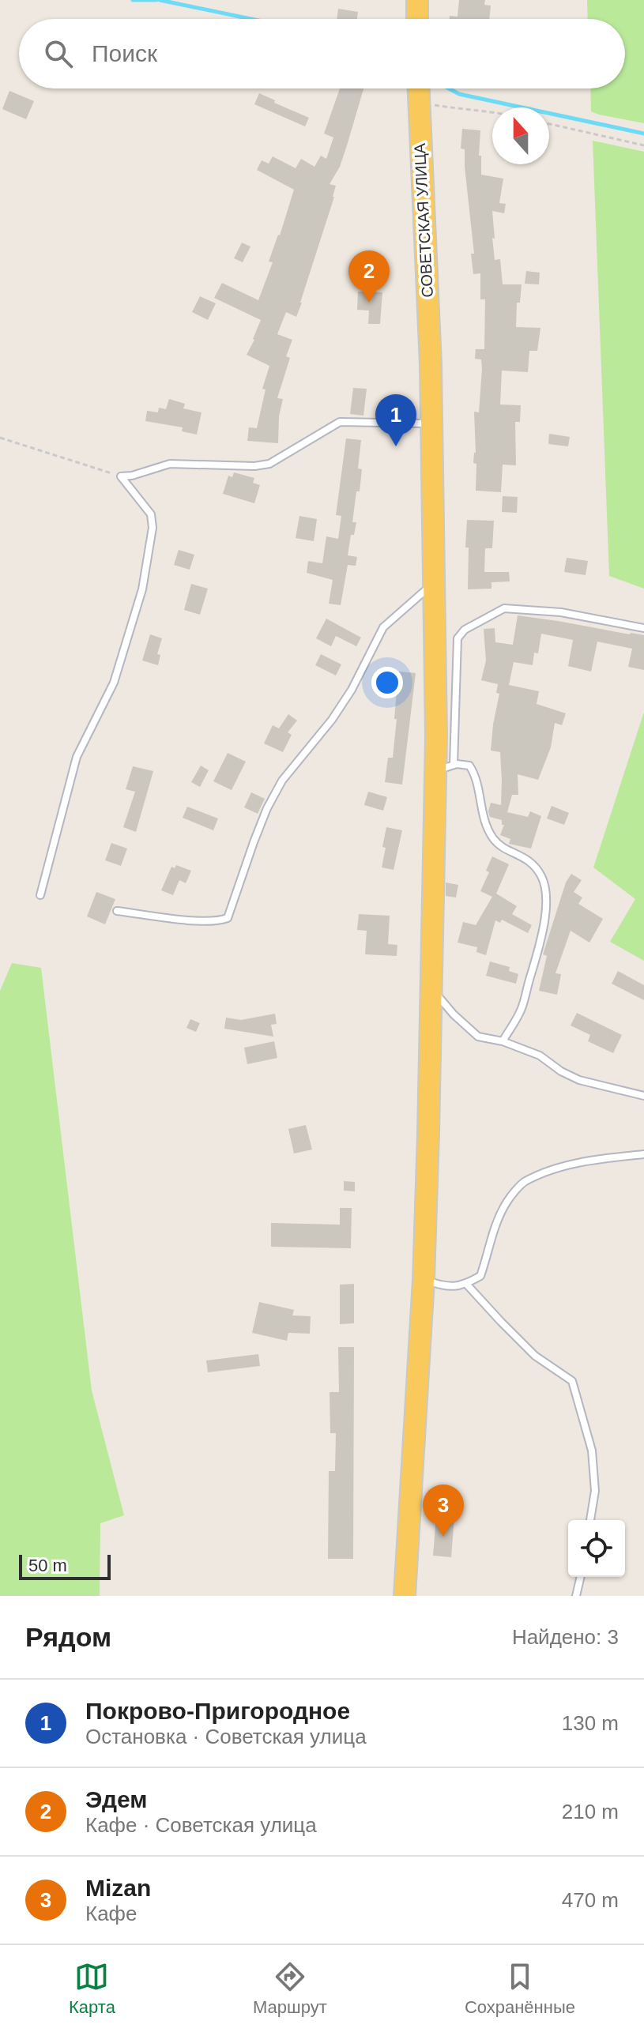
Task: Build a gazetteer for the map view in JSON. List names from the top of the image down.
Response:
{
  "streets": {
    "main road": ["СОВЕТСКАЯ УЛИЦА"]
  },
  "scale_bar": "50 m",
  "north": "top",
  "page": {
    "search": "Поиск",
    "pins": ["2", "1", "3"],
    "scale": "50 m",
    "heading": ["Рядом", "Найдено: 3"],
    "list": [
      {
        "mark": "1",
        "name": "Покрово-Пригородное",
        "note": "Остановка · Советская улица",
        "value": "130 m"
      },
      {
        "mark": "2",
        "name": "Эдем",
        "note": "Кафе · Советская улица",
        "value": "210 m"
      },
      {
        "mark": "3",
        "name": "Mizan",
        "note": "Кафе",
        "value": "470 m"
      }
    ],
    "nav": ["Карта", "Маршрут", "Сохранённые"]
  }
}
